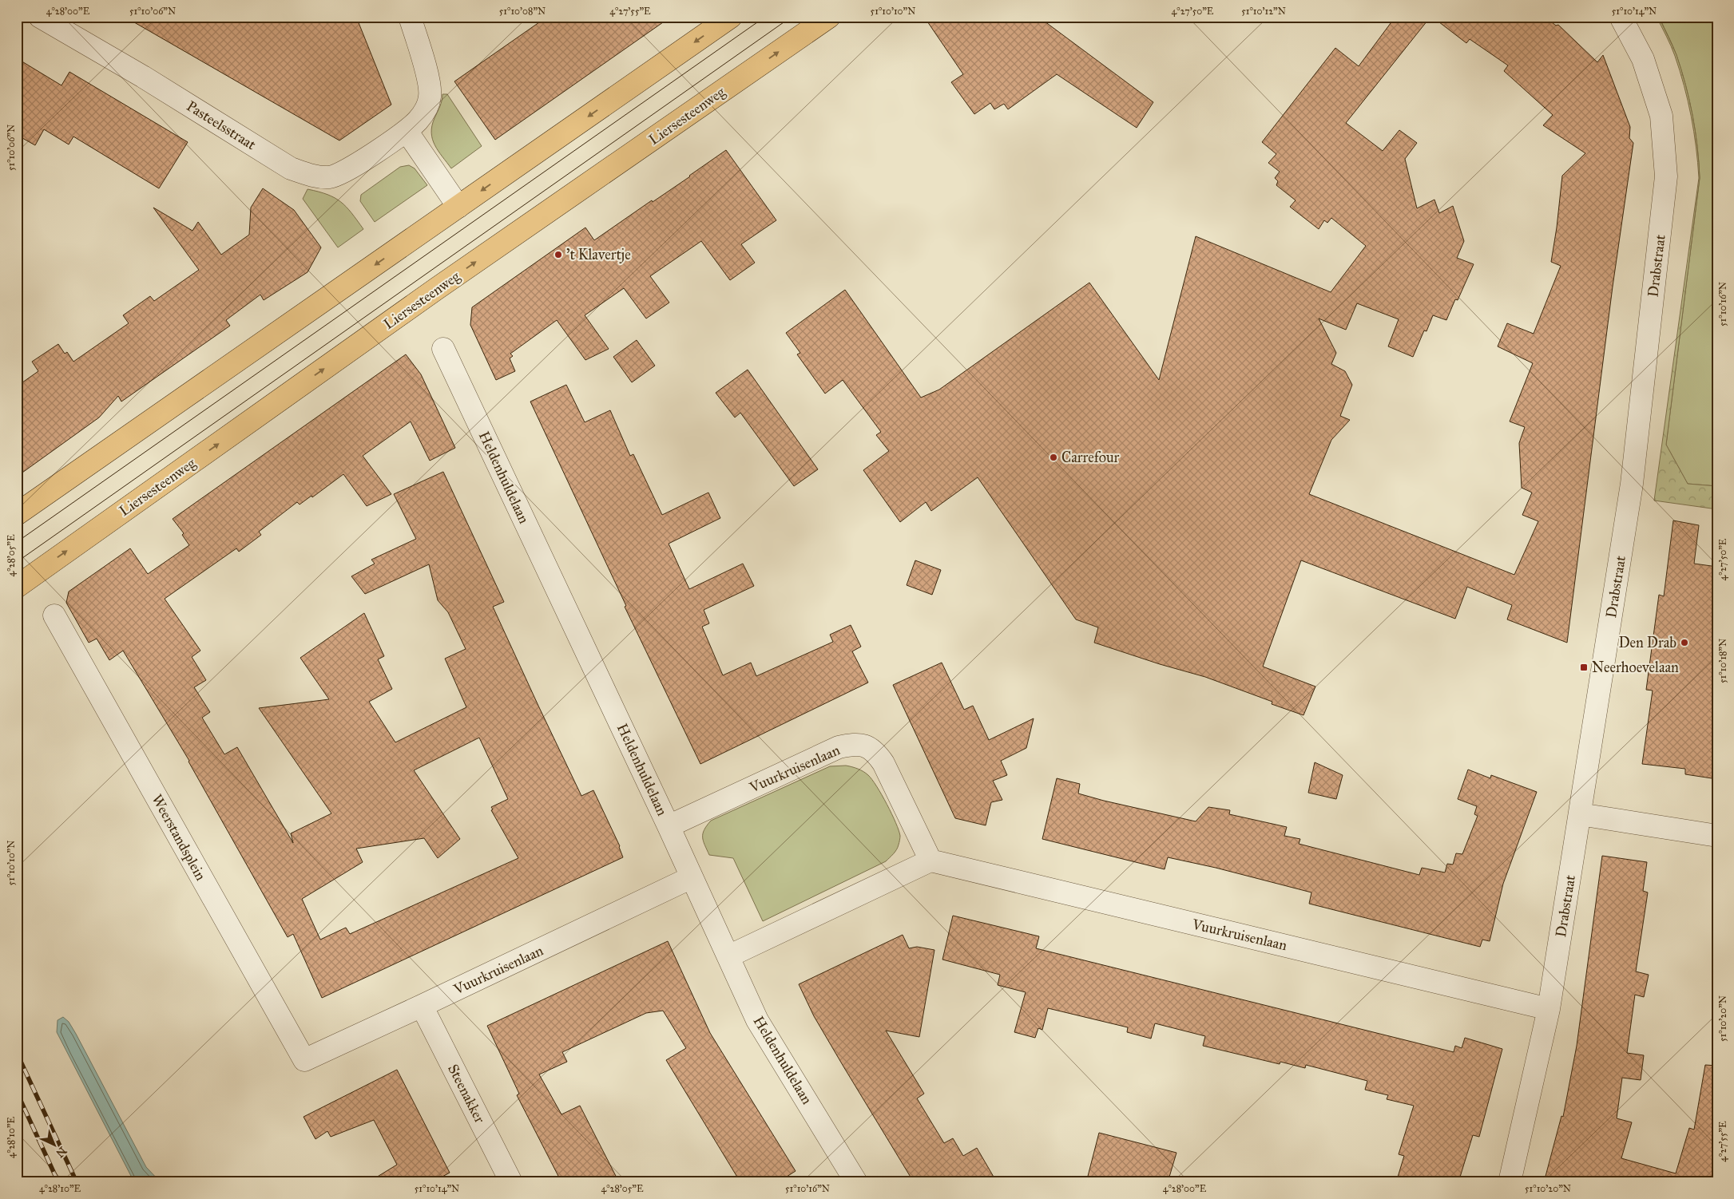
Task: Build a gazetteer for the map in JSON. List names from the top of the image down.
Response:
{
  "streets": {
    "main road": ["Liersesteenweg"],
    "street": [
      "Pasteelsstraat",
      "Drabstraat",
      "Heldenhuldelaan",
      "Vuurkruisenlaan",
      "Weerstandsplein",
      "Steenakker"
    ]
  },
  "crossings": [
    ["Drabstraat", "Vuurkruisenlaan"],
    ["Heldenhuldelaan", "Vuurkruisenlaan"],
    ["Vuurkruisenlaan", "Weerstandsplein"],
    ["Vuurkruisenlaan", "Steenakker"]
  ],
  "places": {
    "other": ["'t Klavertje", "Carrefour", "Den Drab"],
    "transit": ["Neerhoevelaan"]
  },
  "north": "bottom right",
  "coordinates": [
    "4°28'00\"E",
    "51°10'06\"N",
    "51°10'08\"N",
    "4°27'55\"E",
    "51°10'10\"N",
    "4°27'50\"E",
    "51°10'12\"N",
    "51°10'14\"N",
    "51°10'16\"N",
    "4°28'05\"E",
    "51°10'18\"N",
    "51°10'20\"N",
    "4°28'10\"E"
  ]
}
